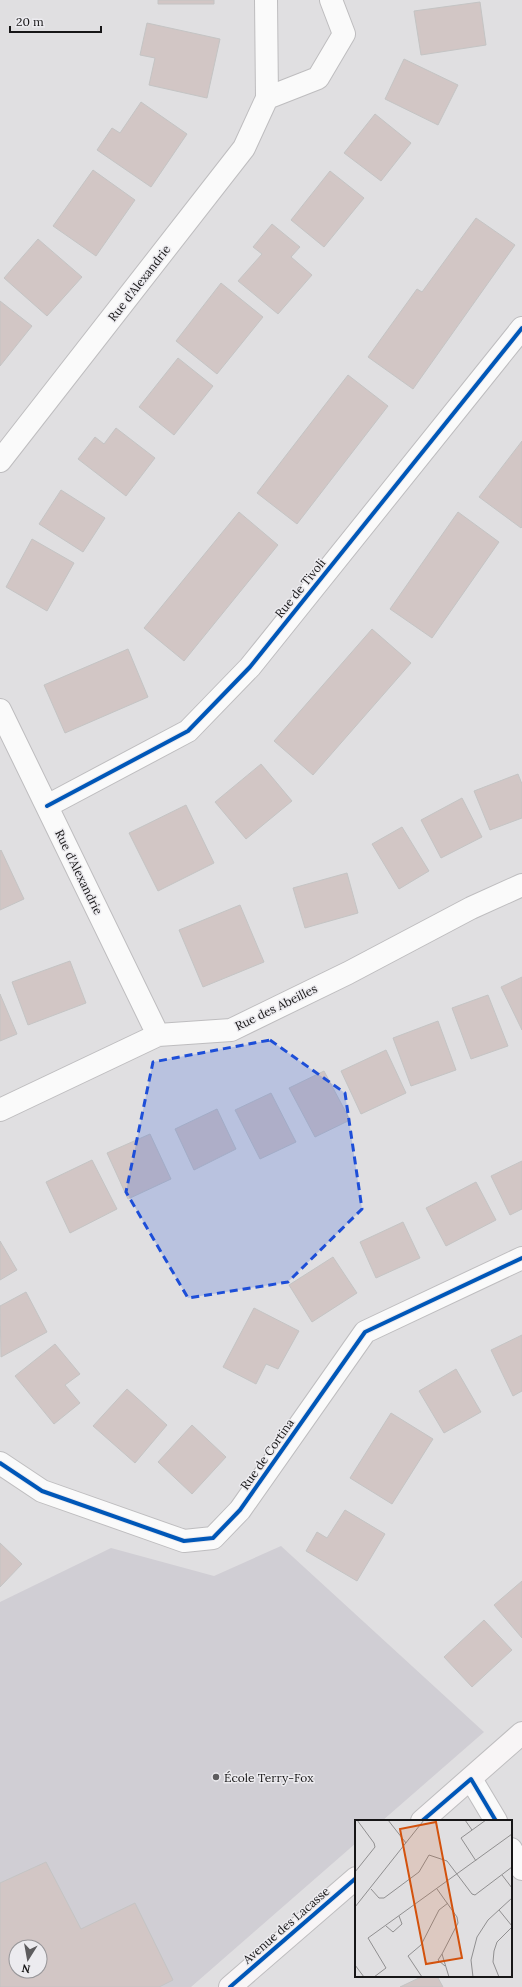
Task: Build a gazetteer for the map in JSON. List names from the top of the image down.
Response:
{
  "streets": {
    "street": [
      "Rue d'Alexandrie",
      "Rue de Tivoli",
      "Rue des Abeilles",
      "Rue de Cortina",
      "Avenue des Lacasse"
    ]
  },
  "crossings": [
    ["Rue d'Alexandrie", "Rue de Tivoli"],
    ["Rue d'Alexandrie", "Rue des Abeilles"]
  ],
  "places": ["École Terry-Fox"],
  "scale_bar": "20 m",
  "north": "bottom"
}
